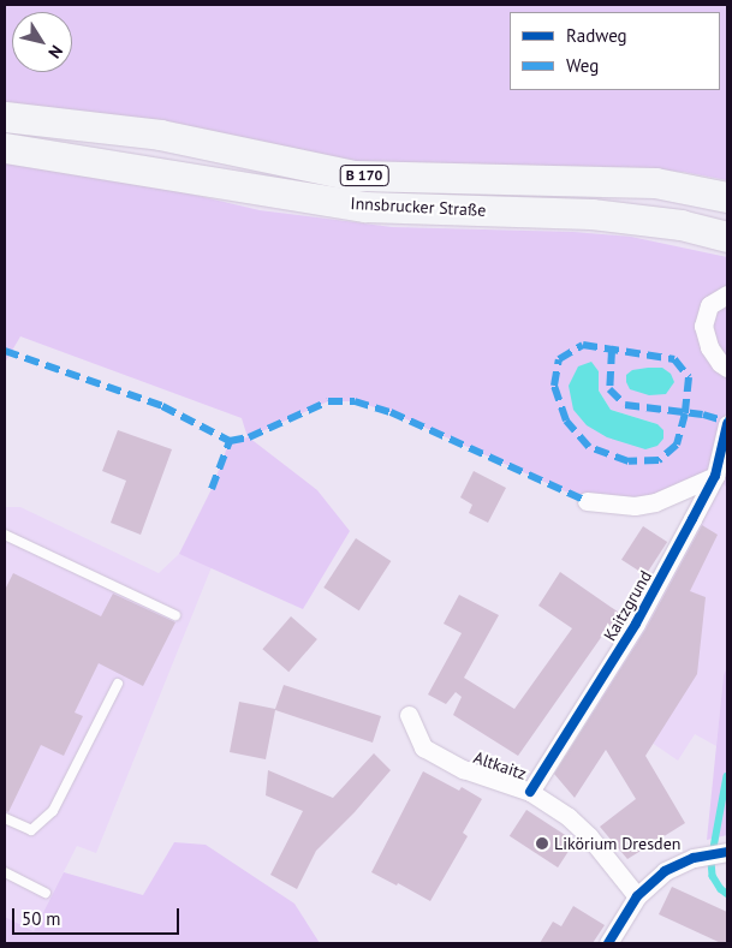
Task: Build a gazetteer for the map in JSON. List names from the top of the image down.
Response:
{
  "streets": {
    "main road": ["B 170", "Innsbrucker Straße"],
    "street": ["Kaitzgrund", "Altkaitz"]
  },
  "crossings": [
    ["Kaitzgrund", "Altkaitz"]
  ],
  "places": ["Likörium Dresden"],
  "legend": ["Radweg", "Weg"],
  "scale_bar": "50 m",
  "north": "bottom right"
}
